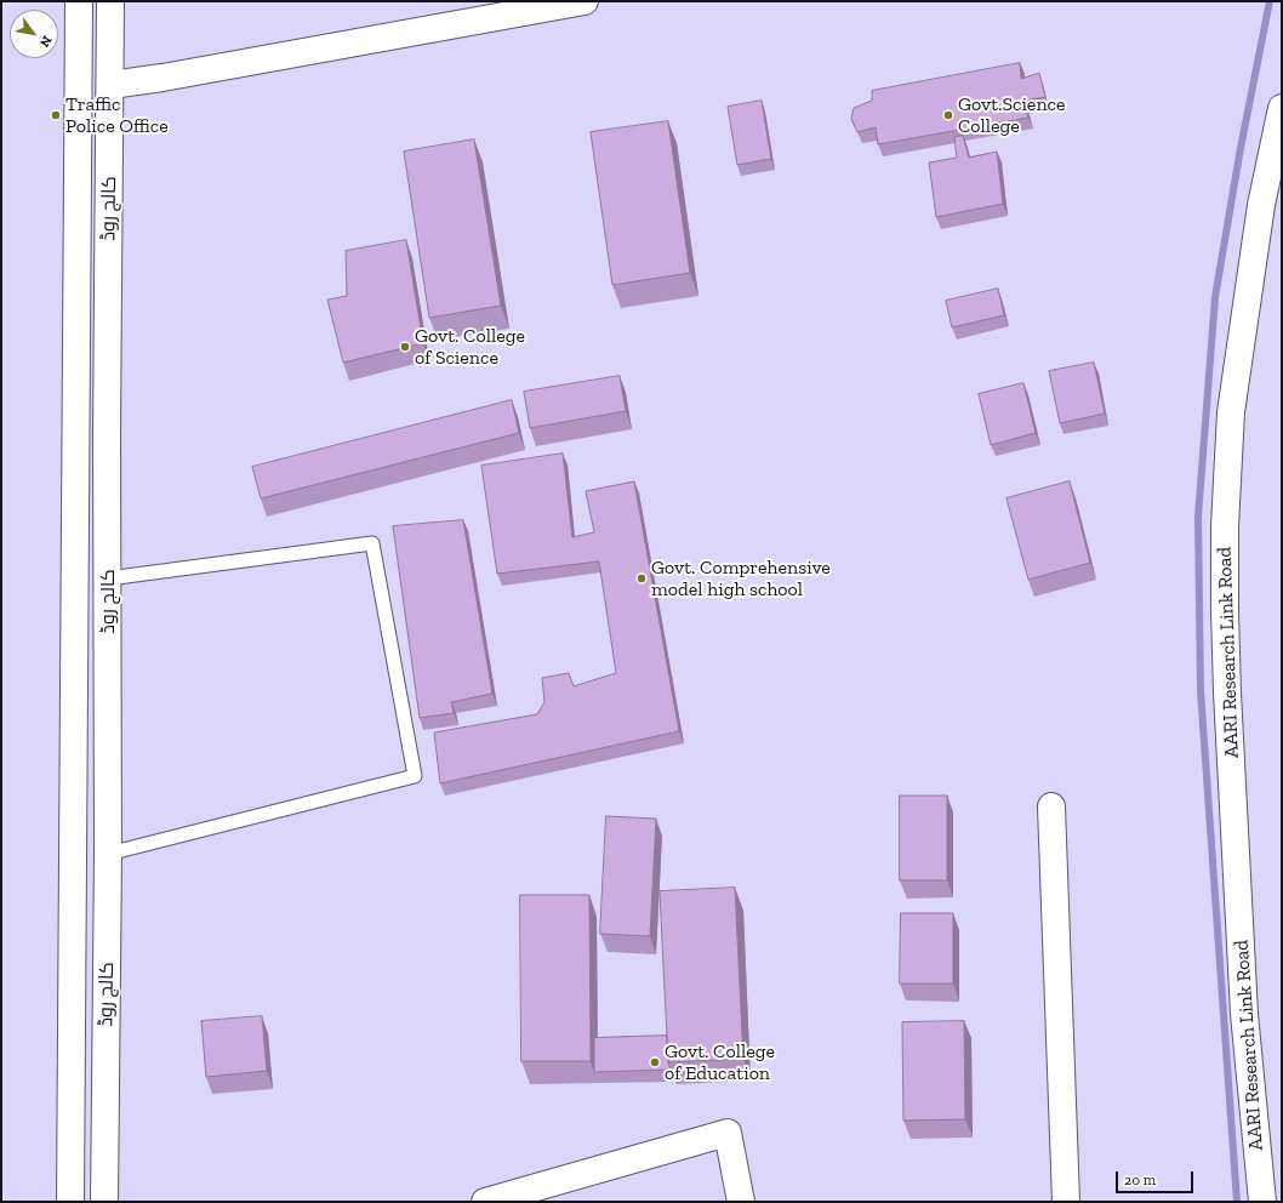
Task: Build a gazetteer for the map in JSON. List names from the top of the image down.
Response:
{
  "streets": {
    "main road": ["کالج روڈ", "AARI Research Link Road"]
  },
  "places": [
    "Traffic Police Office",
    "Govt.Science College",
    "Govt. College of Science",
    "Govt. Comprehensive model high school",
    "Govt. College of Education"
  ],
  "scale_bar": "20 m",
  "north": "bottom right"
}
